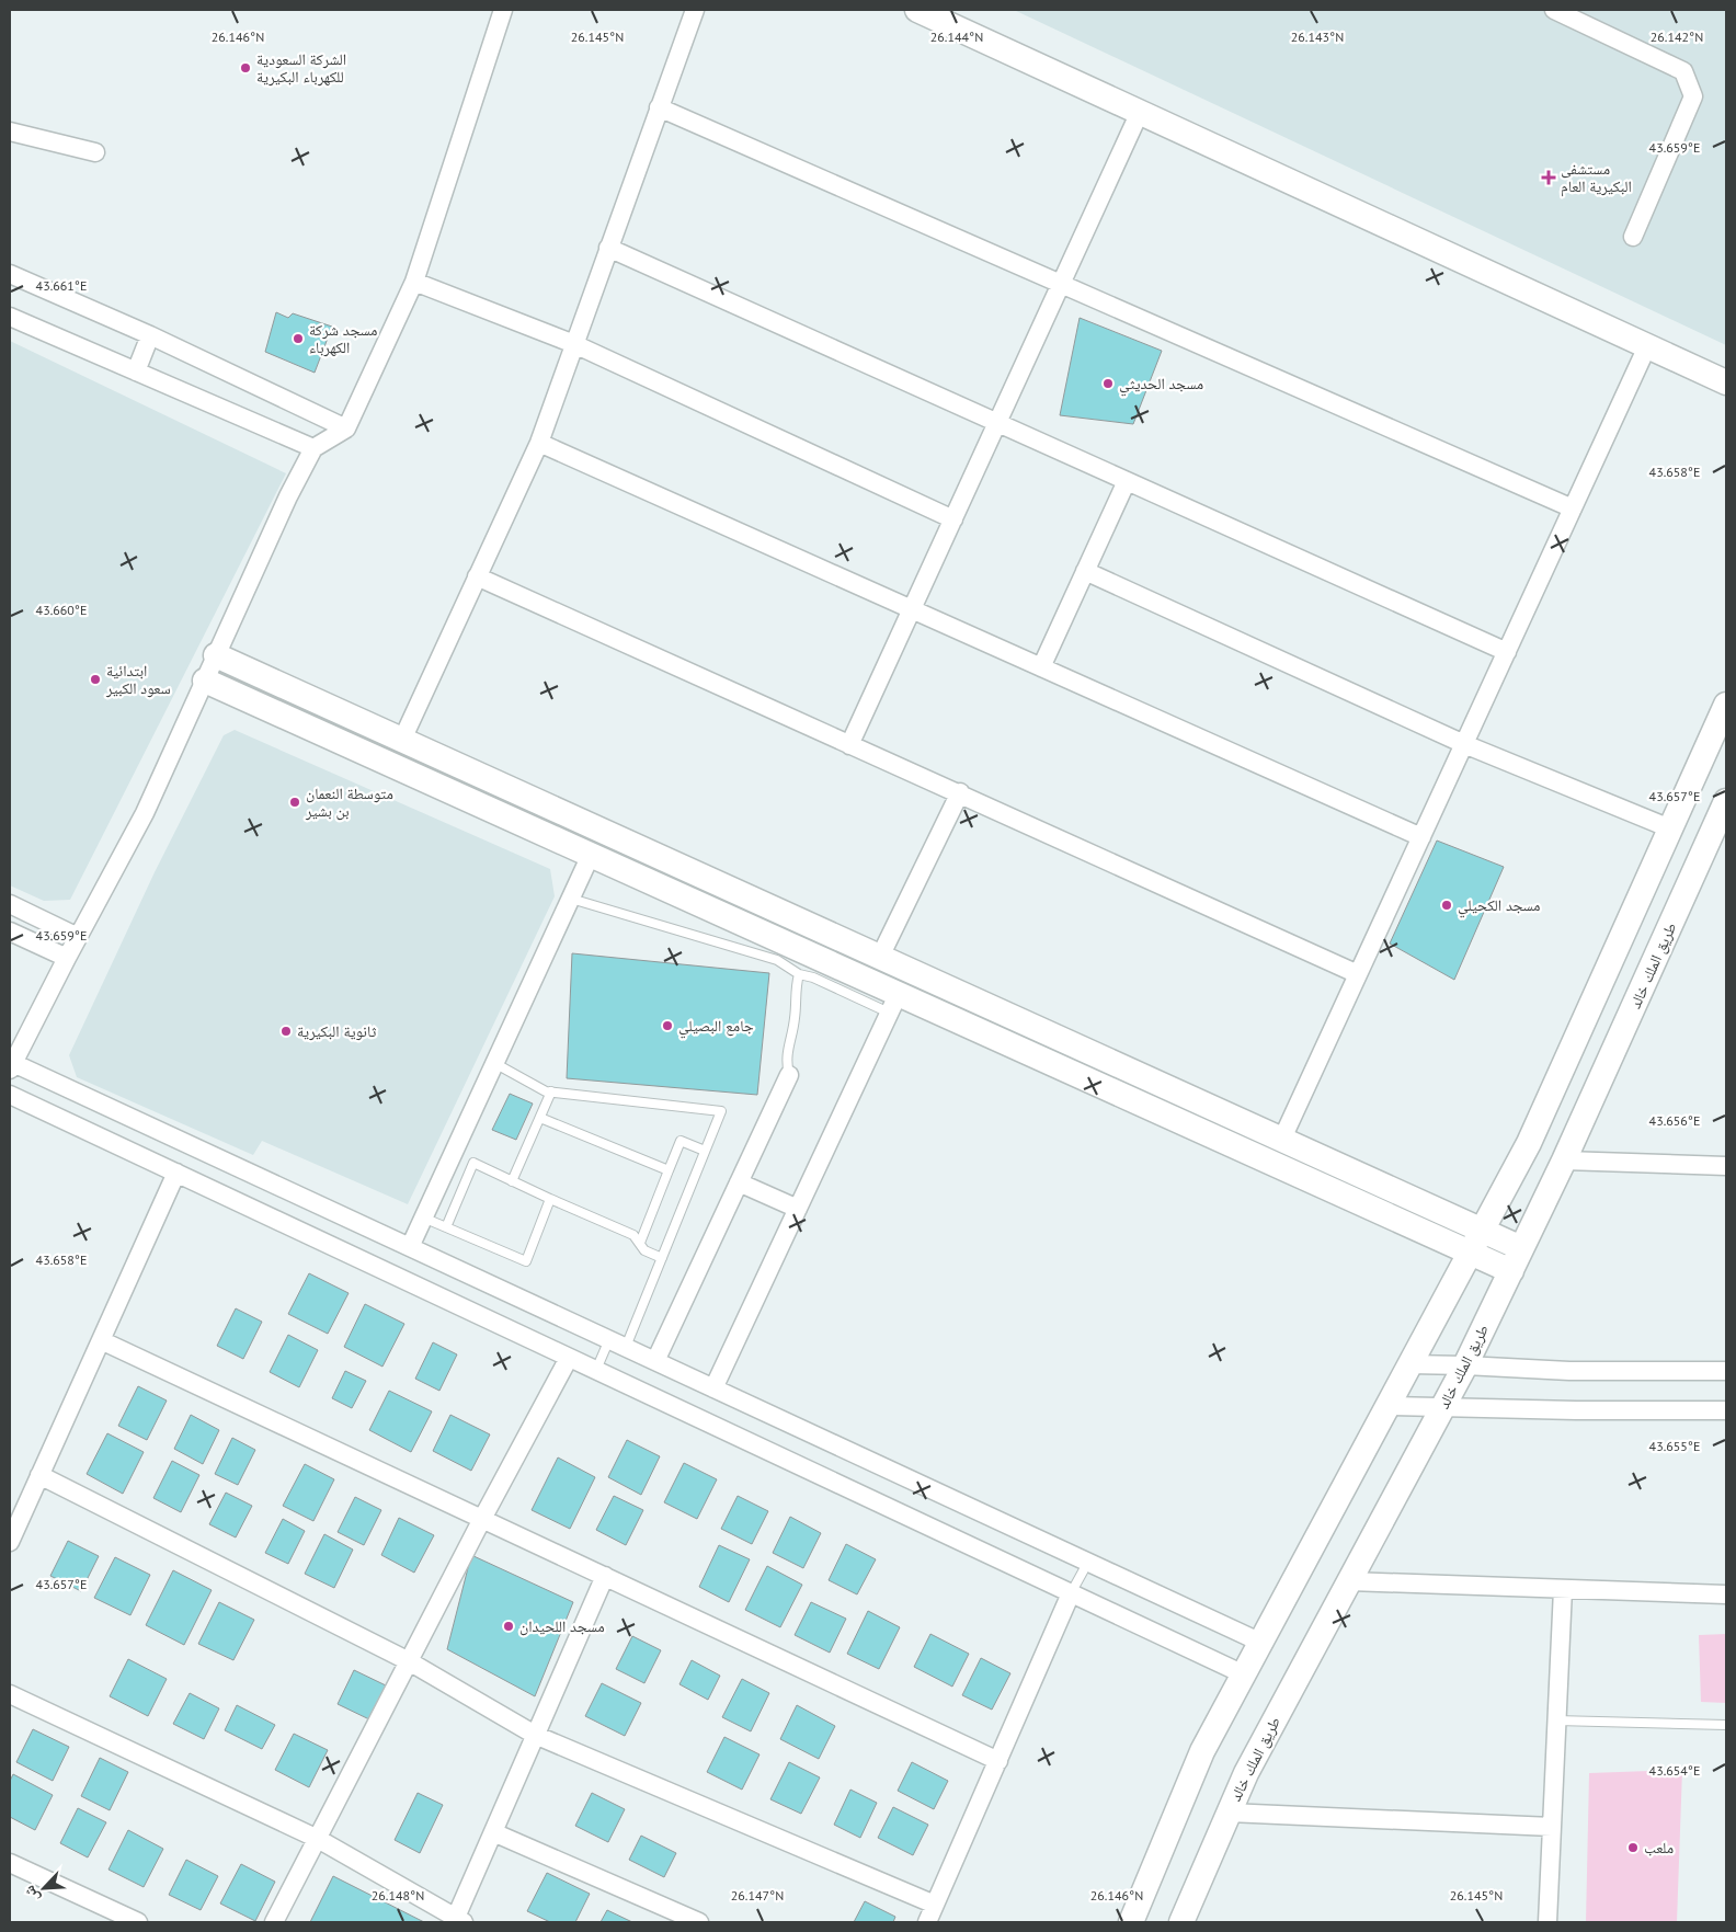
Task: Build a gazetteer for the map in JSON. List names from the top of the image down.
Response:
{
  "streets": {
    "street": ["طريق الملك خالد"]
  },
  "places": {
    "other": [
      "الشركة السعودية للكهرباء البكيرية",
      "مسجد شركة الكهرباء",
      "مسجد الحديثي",
      "ابتدائية سعود الكبير",
      "متوسطة النعمان بن بشير",
      "مسجد الكحيلي",
      "جامع البصيلي",
      "ثانوية البكيرية",
      "مسجد اللحيدان",
      "ملعب"
    ],
    "health": ["مستشفى البكيرية العام"]
  },
  "north": "bottom left",
  "coordinates": [
    "26.146°N",
    "26.145°N",
    "26.143°N",
    "26.144°N",
    "26.142°N",
    "43.659°E",
    "43.661°E",
    "43.658°E",
    "43.660°E",
    "43.657°E",
    "43.656°E",
    "43.655°E",
    "43.654°E",
    "26.148°N",
    "26.147°N"
  ]
}
